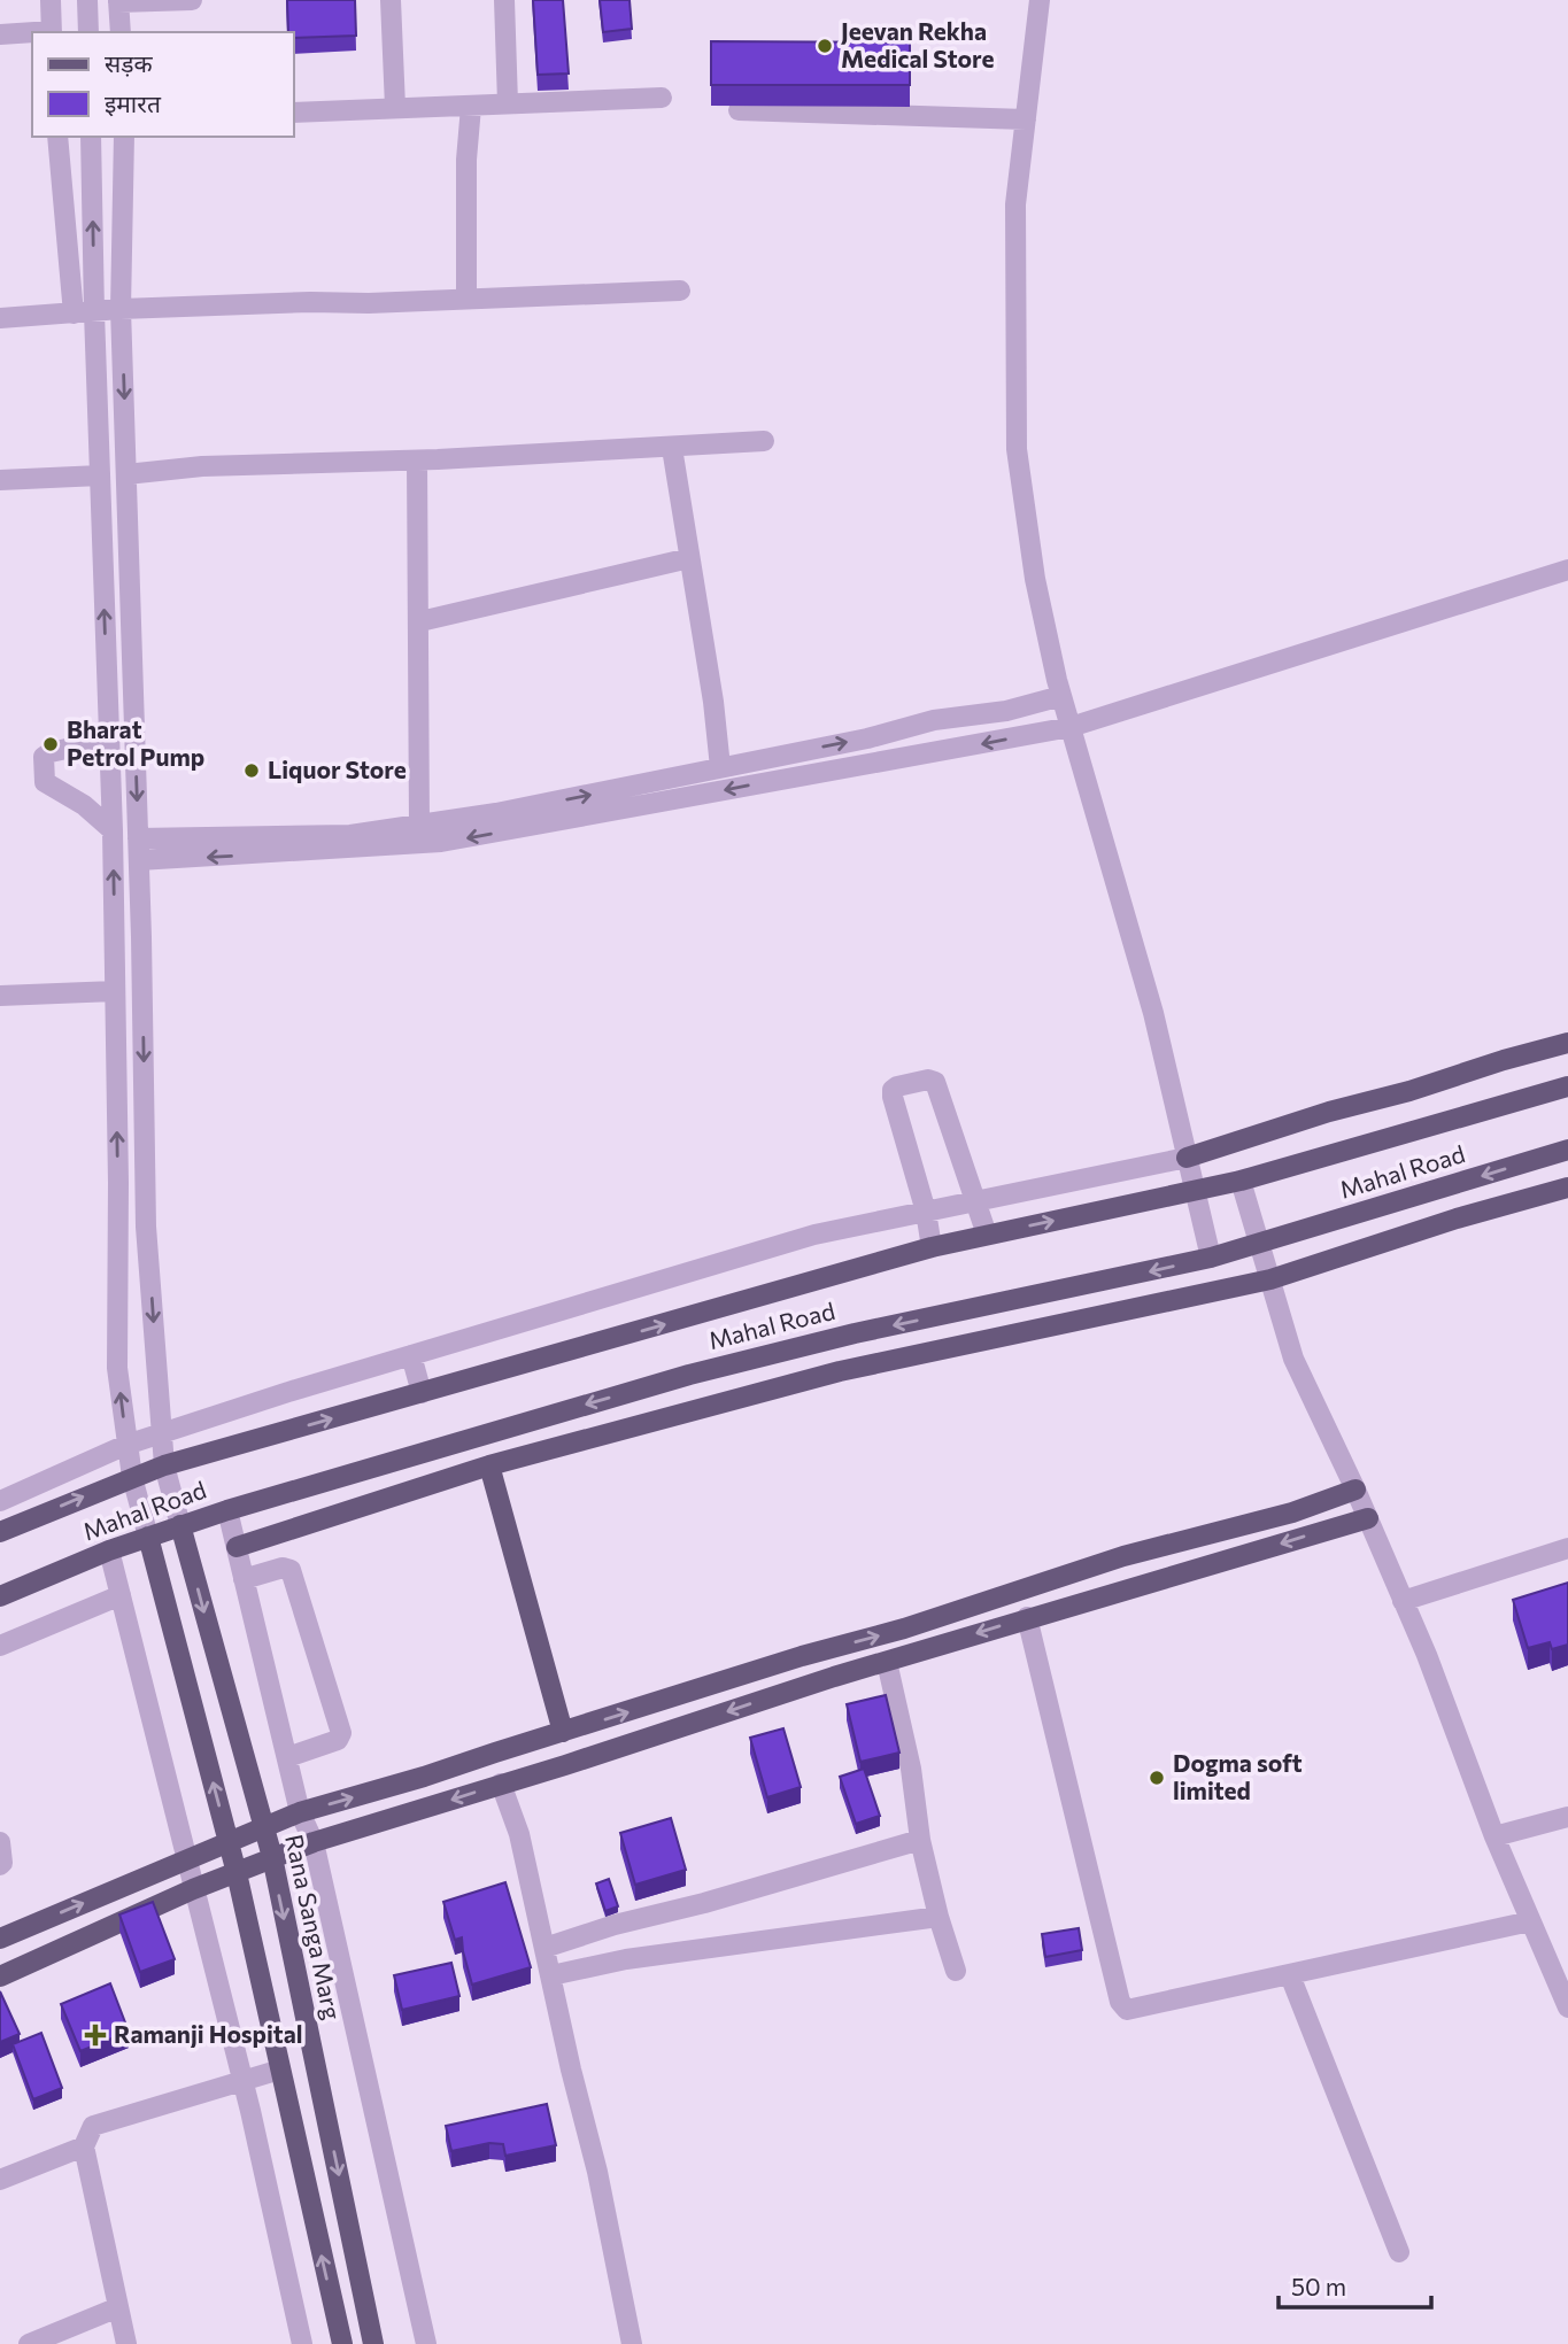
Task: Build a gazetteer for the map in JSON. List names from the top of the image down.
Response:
{
  "streets": {
    "main road": ["Mahal Road", "Rana Sanga Marg"]
  },
  "crossings": [
    ["Mahal Road", "Rana Sanga Marg"]
  ],
  "places": {
    "other": [
      "Jeevan Rekha Medical Store",
      "Bharat Petrol Pump",
      "Liquor Store",
      "Dogma soft limited"
    ],
    "health": ["Ramanji Hospital"]
  },
  "legend": ["सड़क", "इमारत"],
  "scale_bar": "50 m"
}
